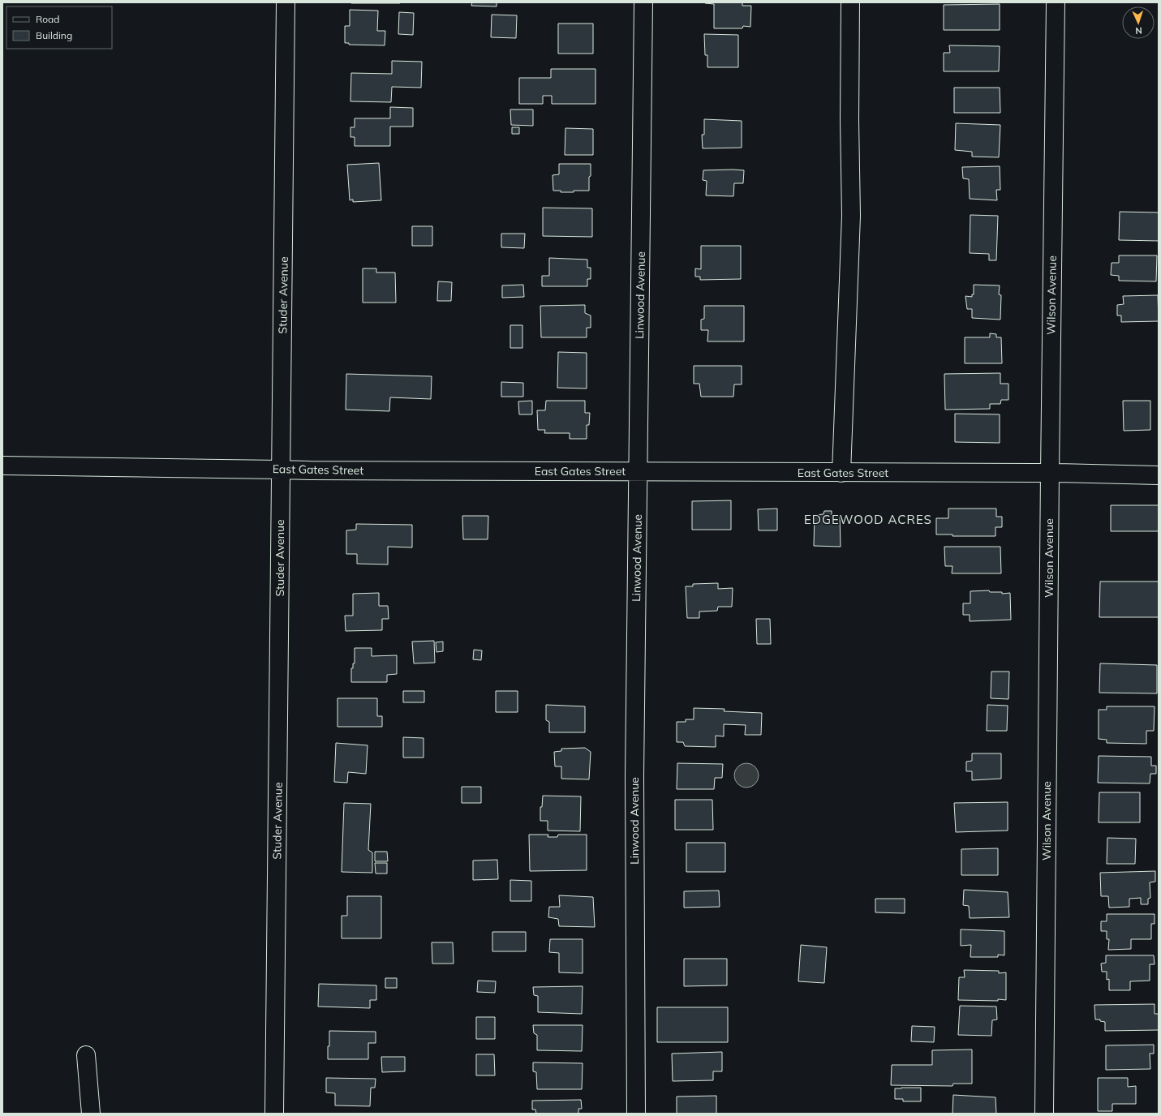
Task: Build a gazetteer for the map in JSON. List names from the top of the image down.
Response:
{
  "streets": {
    "street": [
      "Studer Avenue",
      "Linwood Avenue",
      "Wilson Avenue",
      "East Gates Street"
    ]
  },
  "crossings": [
    ["Studer Avenue", "East Gates Street"],
    ["Linwood Avenue", "East Gates Street"],
    ["Wilson Avenue", "East Gates Street"]
  ],
  "districts": ["EDGEWOOD ACRES"],
  "legend": ["Road", "Building"],
  "north": "bottom"
}
